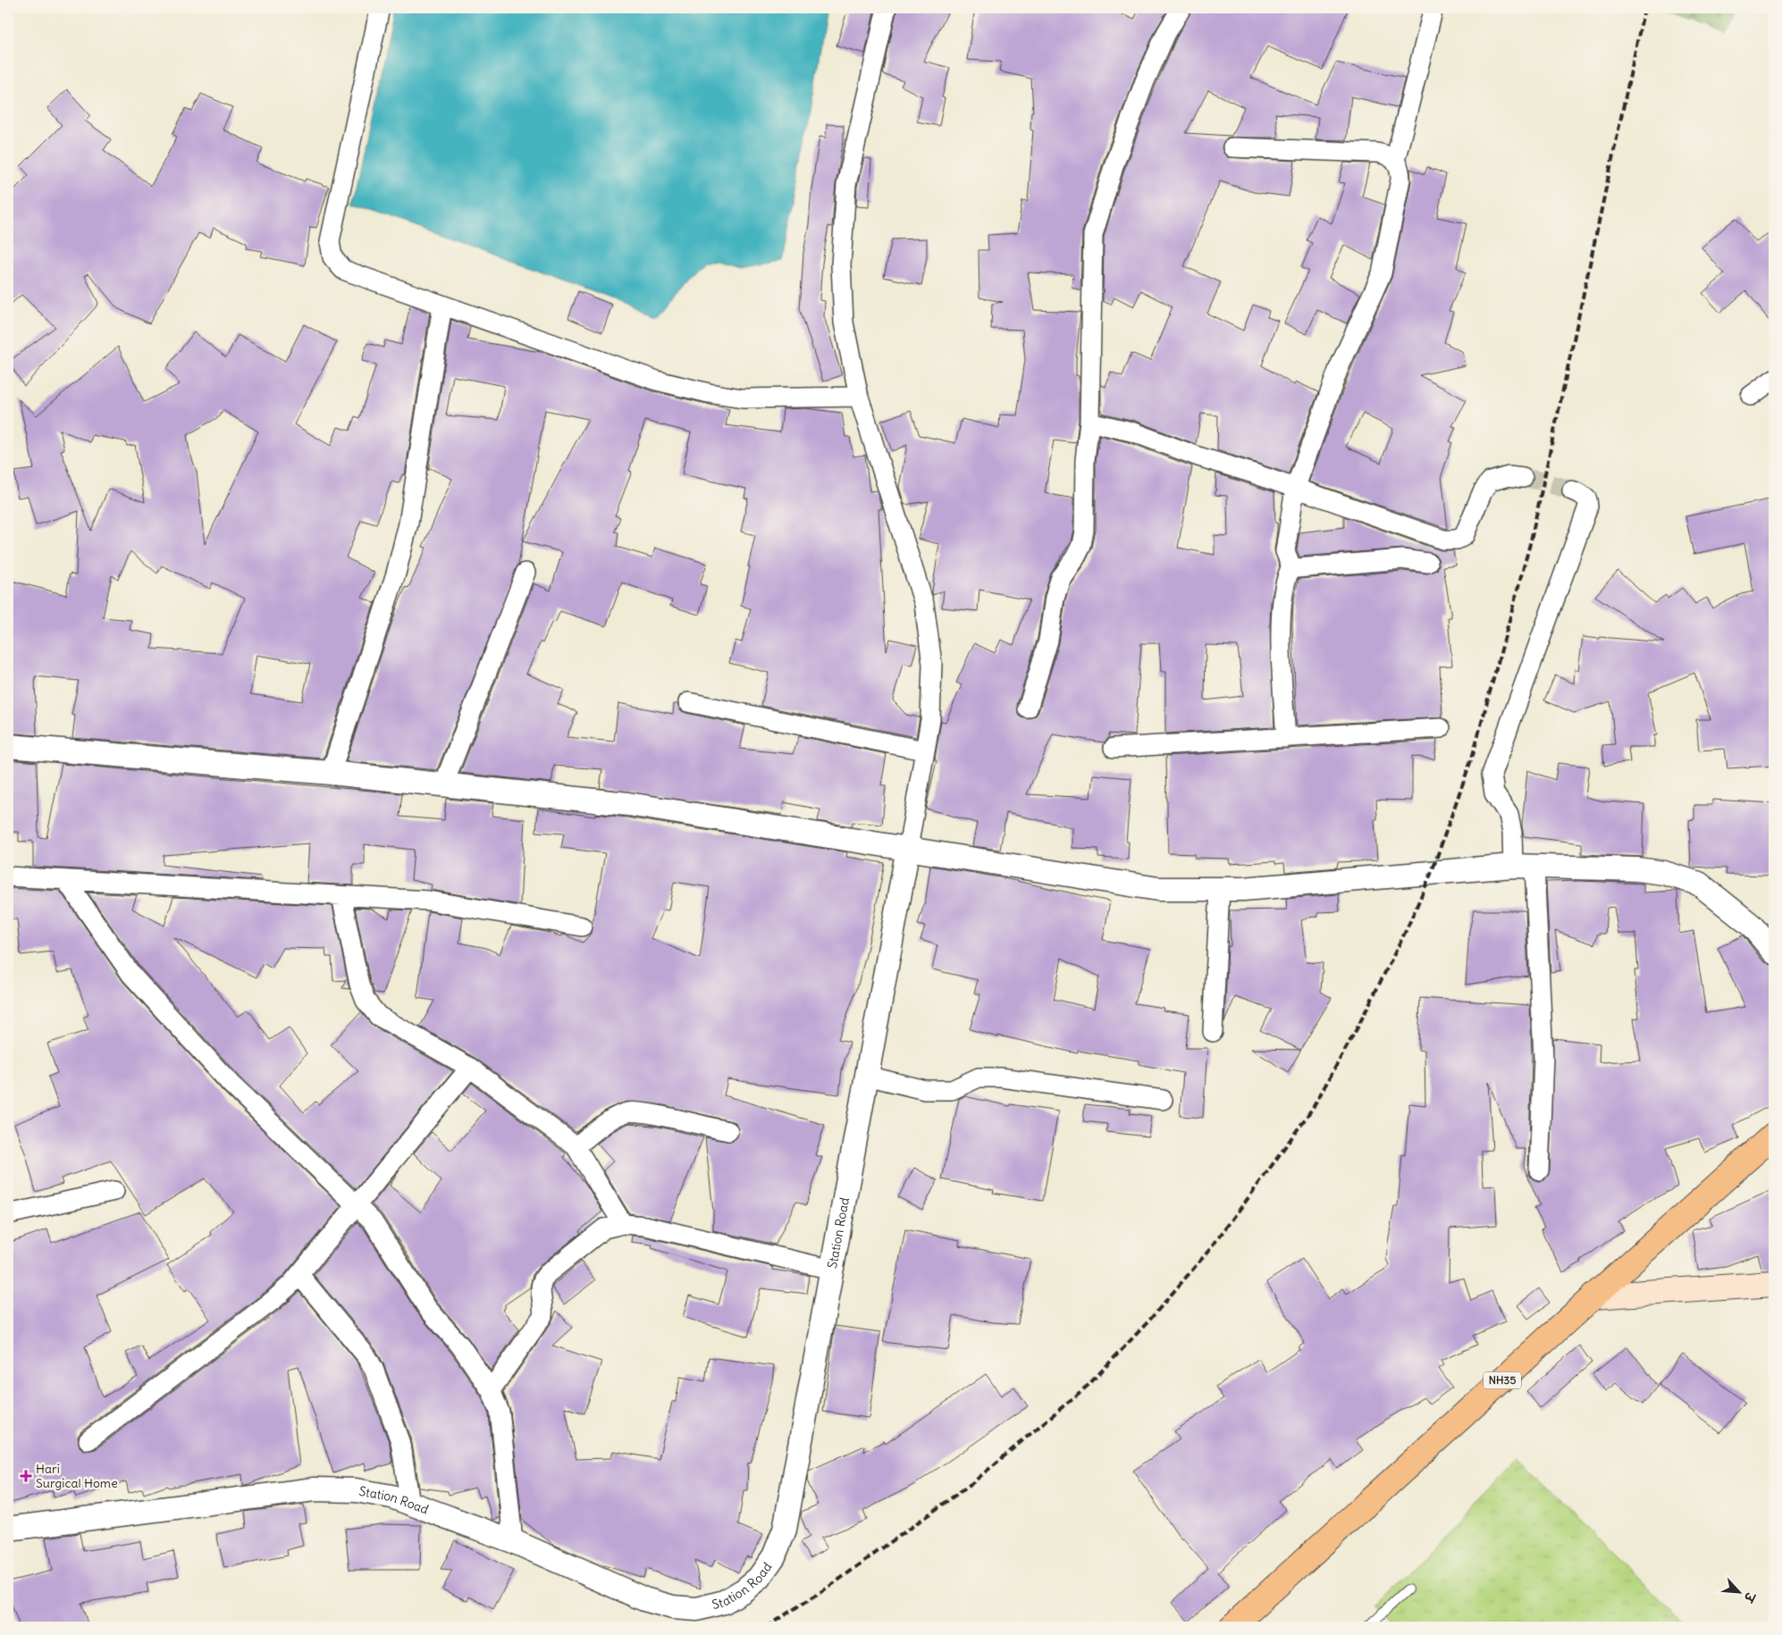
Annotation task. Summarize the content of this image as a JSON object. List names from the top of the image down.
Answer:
{
  "streets": {
    "highway": ["NH35"],
    "street": ["Station Road"]
  },
  "places": {
    "health": ["Hari Surgical Home"]
  },
  "north": "bottom right"
}
